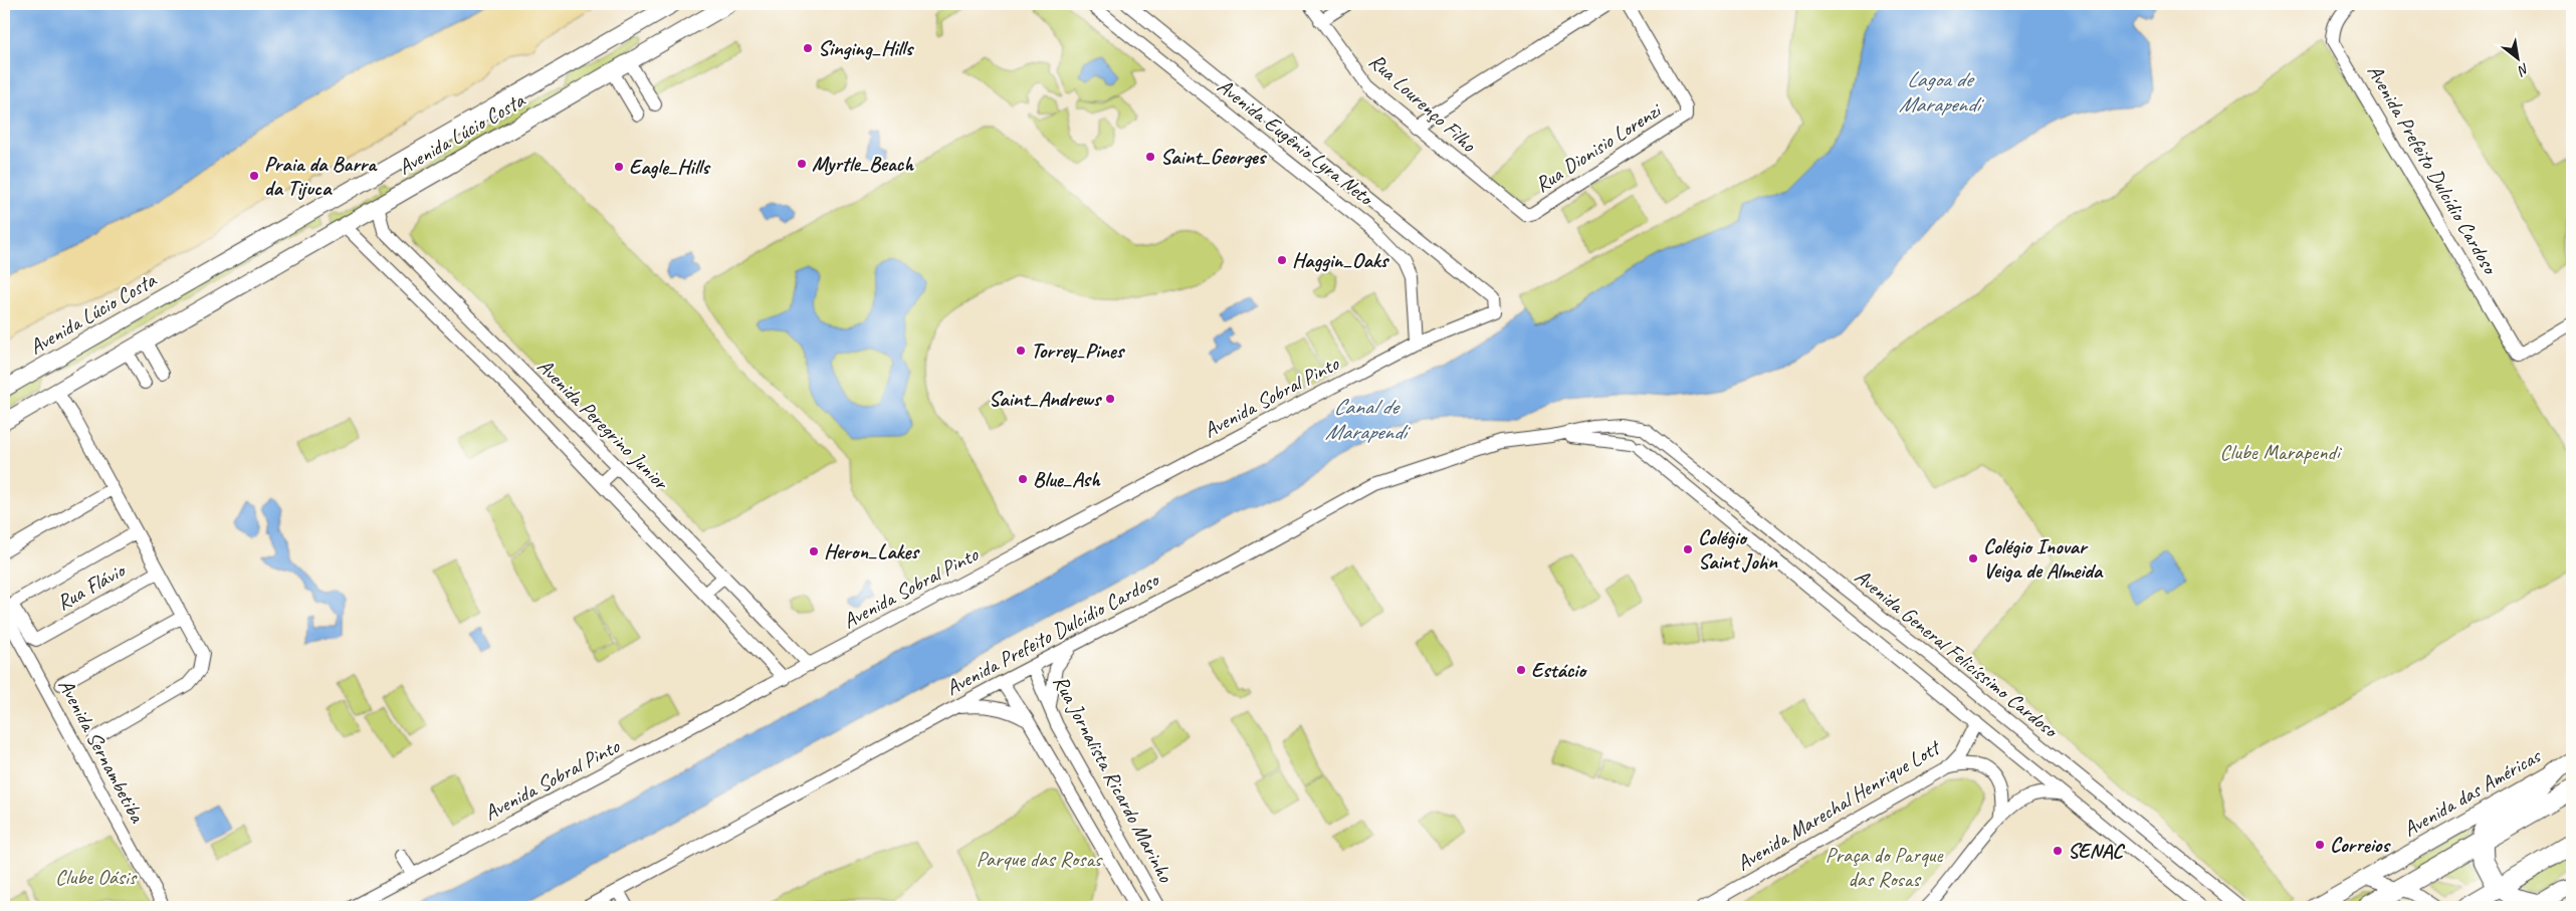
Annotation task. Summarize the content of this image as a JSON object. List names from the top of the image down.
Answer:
{
  "streets": {
    "main road": ["Avenida Lúcio Costa", "Avenida das Américas"],
    "street": [
      "Rua Lourenço Filho",
      "Avenida Eugênio Lyra Neto",
      "Rua Dionisio Lorenzi",
      "Avenida Prefeito Dulcídio Cardoso",
      "Avenida Sobral Pinto",
      "Avenida Peregrino Junior",
      "Rua Flávio",
      "Avenida General Felicíssimo Cardoso",
      "Avenida Sernambetiba",
      "Rua Jornalista Ricardo Marinho",
      "Avenida Marechal Henrique Lott"
    ]
  },
  "crossings": [
    ["Rua Lourenço Filho", "Rua Dionisio Lorenzi"],
    ["Avenida Lúcio Costa", "Avenida Peregrino Junior"],
    ["Avenida Eugênio Lyra Neto", "Avenida Sobral Pinto"],
    ["Avenida Prefeito Dulcídio Cardoso", "Avenida General Felicíssimo Cardoso"],
    ["Avenida Prefeito Dulcídio Cardoso", "Rua Jornalista Ricardo Marinho"],
    ["Avenida Sobral Pinto", "Avenida Peregrino Junior"],
    ["Avenida General Felicíssimo Cardoso", "Avenida Marechal Henrique Lott"]
  ],
  "water": ["Lagoa de Marapendi", "Canal de Marapendi"],
  "parks": [
    "Clube Marapendi",
    "Praça do Parque das Rosas",
    "Parque das Rosas",
    "Clube Oásis"
  ],
  "places": [
    "Singing_Hills",
    "Saint_Georges",
    "Myrtle_Beach",
    "Eagle_Hills",
    "Praia da Barra da Tijuca",
    "Haggin_Oaks",
    "Torrey_Pines",
    "Saint_Andrews",
    "Blue_Ash",
    "Colégio Saint John",
    "Heron_Lakes",
    "Colégio Inovar Veiga de Almeida",
    "Estácio",
    "Correios",
    "SENAC"
  ],
  "north": "bottom right"
}
